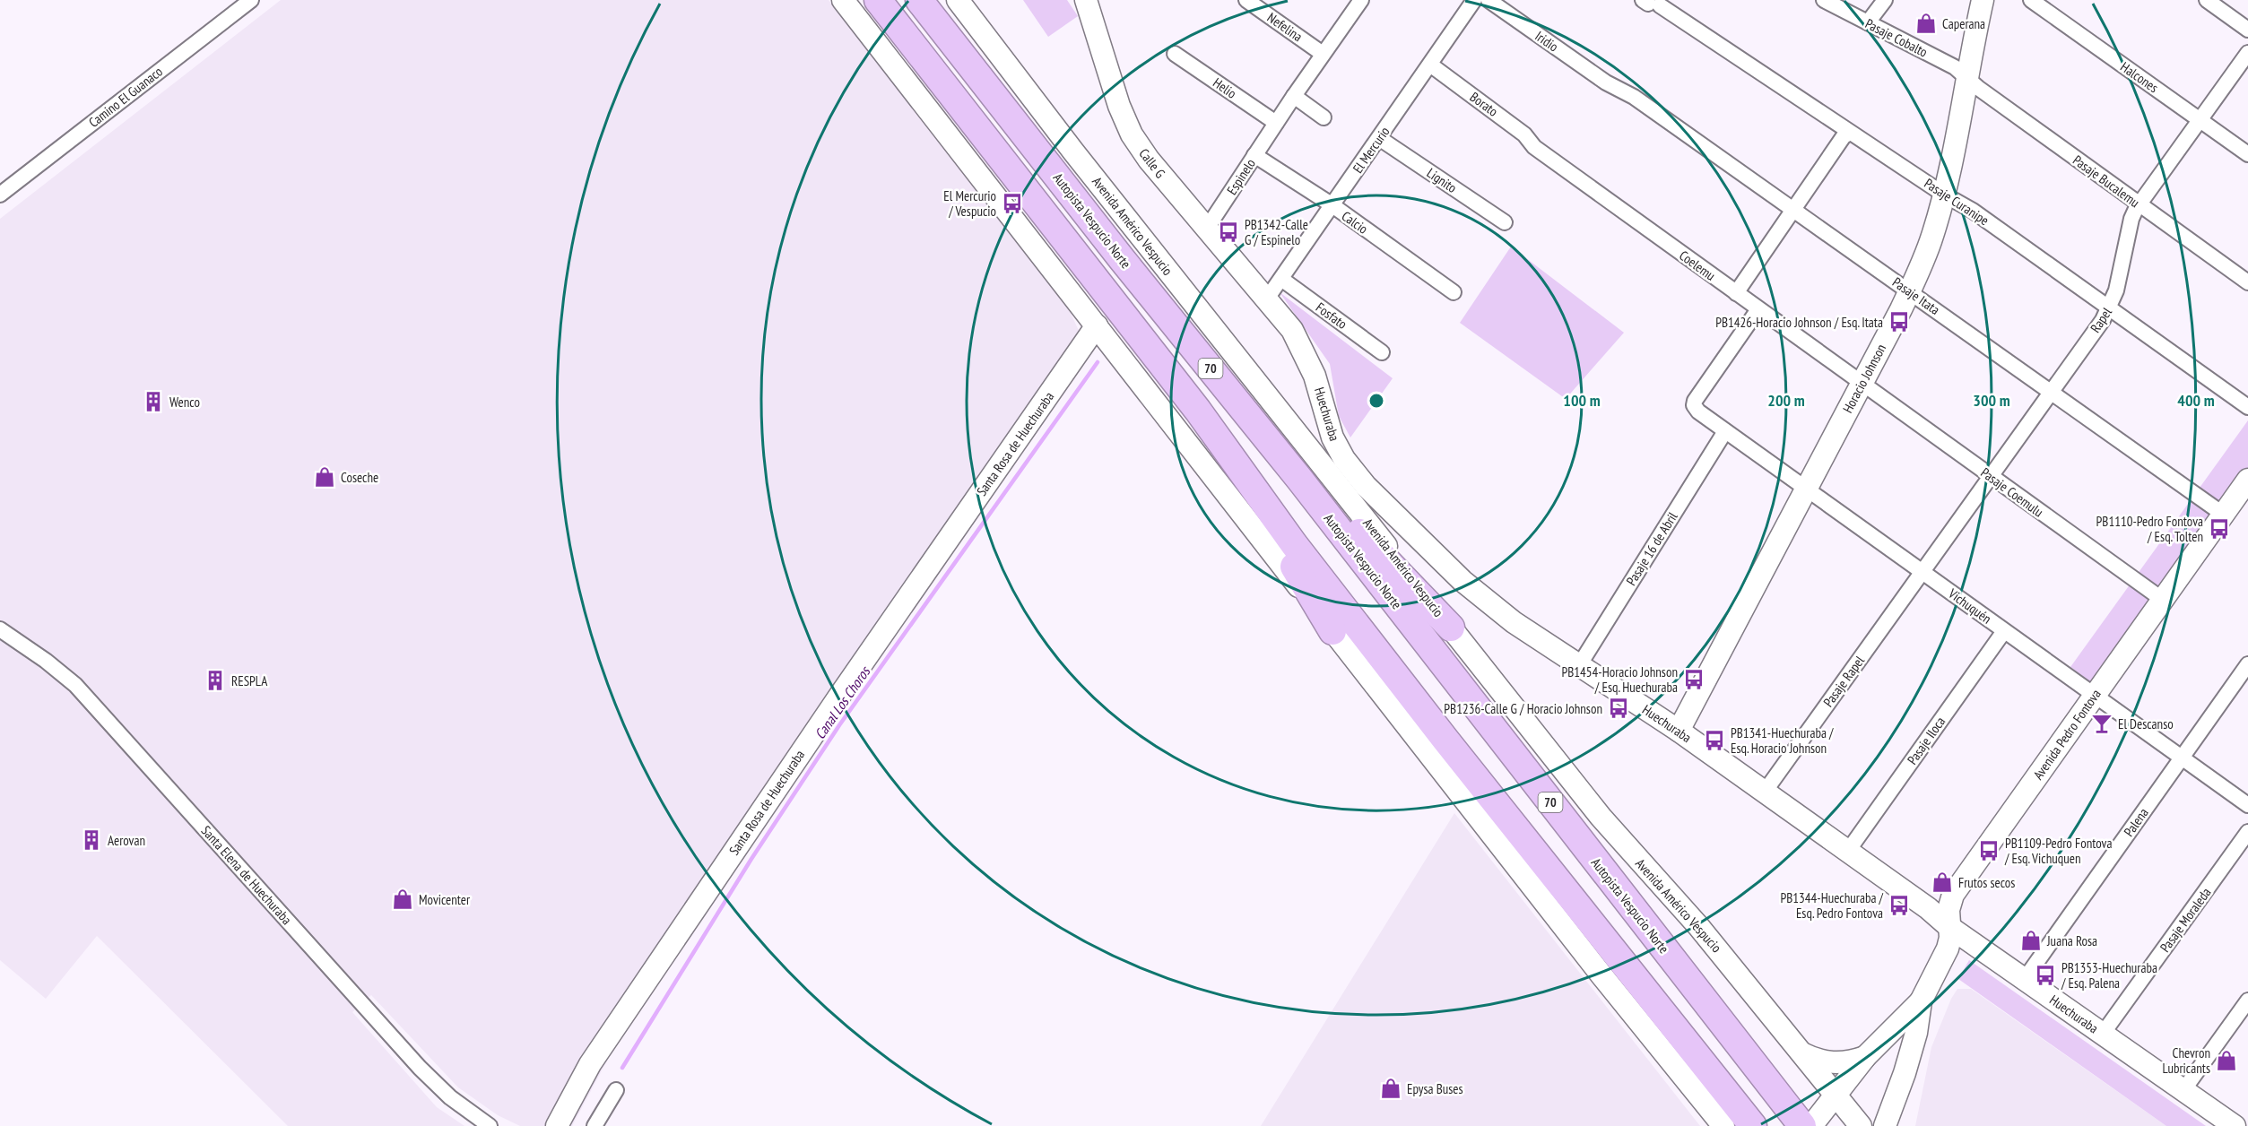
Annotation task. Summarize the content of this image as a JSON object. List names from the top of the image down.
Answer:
{
  "streets": {
    "highway": ["Autopista Vespucio Norte", "70"],
    "main road": [
      "Calle G",
      "Avenida Américo Vespucio",
      "Horacio Johnson",
      "Huechuraba",
      "Santa Rosa de Huechuraba",
      "Avenida Pedro Fontova"
    ],
    "street": [
      "Nefelina",
      "Pasaje Cobalto",
      "Iridio",
      "Halcones",
      "Helio",
      "Camino El Guanaco",
      "Borato",
      "El Mercurio",
      "Espinelo",
      "Lignito",
      "Pasaje Bucalemu",
      "Pasaje Curanipe",
      "Calcio",
      "Coelemu",
      "Pasaje Itata",
      "Fosfato",
      "Rapel",
      "Pasaje Coemulu",
      "Pasaje 16 de Abril",
      "Vichuquén",
      "Pasaje Rapel",
      "Pasaje Iloca",
      "Palena",
      "Santa Elena de Huechuraba",
      "Pasaje Moraleda"
    ]
  },
  "crossings": [
    ["Pasaje Cobalto", "Pasaje Bucalemu"],
    ["Pasaje Cobalto", "Horacio Johnson"],
    ["Iridio", "Pasaje Itata"],
    ["Halcones", "Rapel"],
    ["Helio", "Espinelo"],
    ["Borato", "El Mercurio"],
    ["Borato", "Coelemu"],
    ["El Mercurio", "Calle G"],
    ["El Mercurio", "Lignito"],
    ["El Mercurio", "Calcio"],
    ["El Mercurio", "Fosfato"],
    ["El Mercurio", "Huechuraba"],
    ["Calle G", "Espinelo"],
    ["Calle G", "Huechuraba"],
    ["Espinelo", "Calcio"],
    ["Pasaje Bucalemu", "Rapel"],
    ["Pasaje Bucalemu", "Horacio Johnson"],
    ["Pasaje Curanipe", "Rapel"],
    ["Pasaje Curanipe", "Horacio Johnson"],
    ["Avenida Américo Vespucio", "Avenida Pedro Fontova"],
    ["Coelemu", "Horacio Johnson"],
    ["Coelemu", "Pasaje Coemulu"],
    ["Coelemu", "Vichuquén"],
    ["Pasaje Itata", "Rapel"],
    ["Pasaje Itata", "Horacio Johnson"],
    ["Pasaje Itata", "Avenida Pedro Fontova"],
    ["Rapel", "Pasaje Coemulu"],
    ["Rapel", "Vichuquén"],
    ["Rapel", "Pasaje Rapel"],
    ["Horacio Johnson", "Huechuraba"],
    ["Horacio Johnson", "Pasaje Coemulu"],
    ["Horacio Johnson", "Vichuquén"],
    ["Huechuraba", "Pasaje 16 de Abril"],
    ["Huechuraba", "Pasaje Rapel"],
    ["Huechuraba", "Avenida Pedro Fontova"],
    ["Huechuraba", "Pasaje Iloca"],
    ["Huechuraba", "Palena"],
    ["Huechuraba", "Pasaje Moraleda"],
    ["Pasaje Coemulu", "Avenida Pedro Fontova"],
    ["Pasaje 16 de Abril", "Vichuquén"],
    ["Vichuquén", "Pasaje Rapel"],
    ["Vichuquén", "Avenida Pedro Fontova"],
    ["Vichuquén", "Pasaje Iloca"],
    ["Vichuquén", "Palena"]
  ],
  "water": ["Canal Los Choros"],
  "places": {
    "shop": [
      "Caperana",
      "Coseche",
      "Frutos secos",
      "Movicenter",
      "Juana Rosa",
      "Chevron Lubricants",
      "Epysa Buses"
    ],
    "bus stop": [
      "El Mercurio / Vespucio",
      "PB1342-Calle G / Espinelo",
      "PB1426-Horacio Johnson / Esq. Itata",
      "PB1110-Pedro Fontova / Esq. Tolten",
      "PB1454-Horacio Johnson / Esq. Huechuraba",
      "PB1236-Calle G / Horacio Johnson",
      "PB1341-Huechuraba / Esq. Horacio Johnson",
      "PB1109-Pedro Fontova / Esq. Vichuquen",
      "PB1344-Huechuraba / Esq. Pedro Fontova",
      "PB1353-Huechuraba / Esq. Palena"
    ],
    "building": ["Wenco", "RESPLA", "Aerovan"],
    "bar": ["El Descanso"]
  },
  "rings": [
    "100 m",
    "200 m",
    "300 m",
    "400 m"
  ]
}
